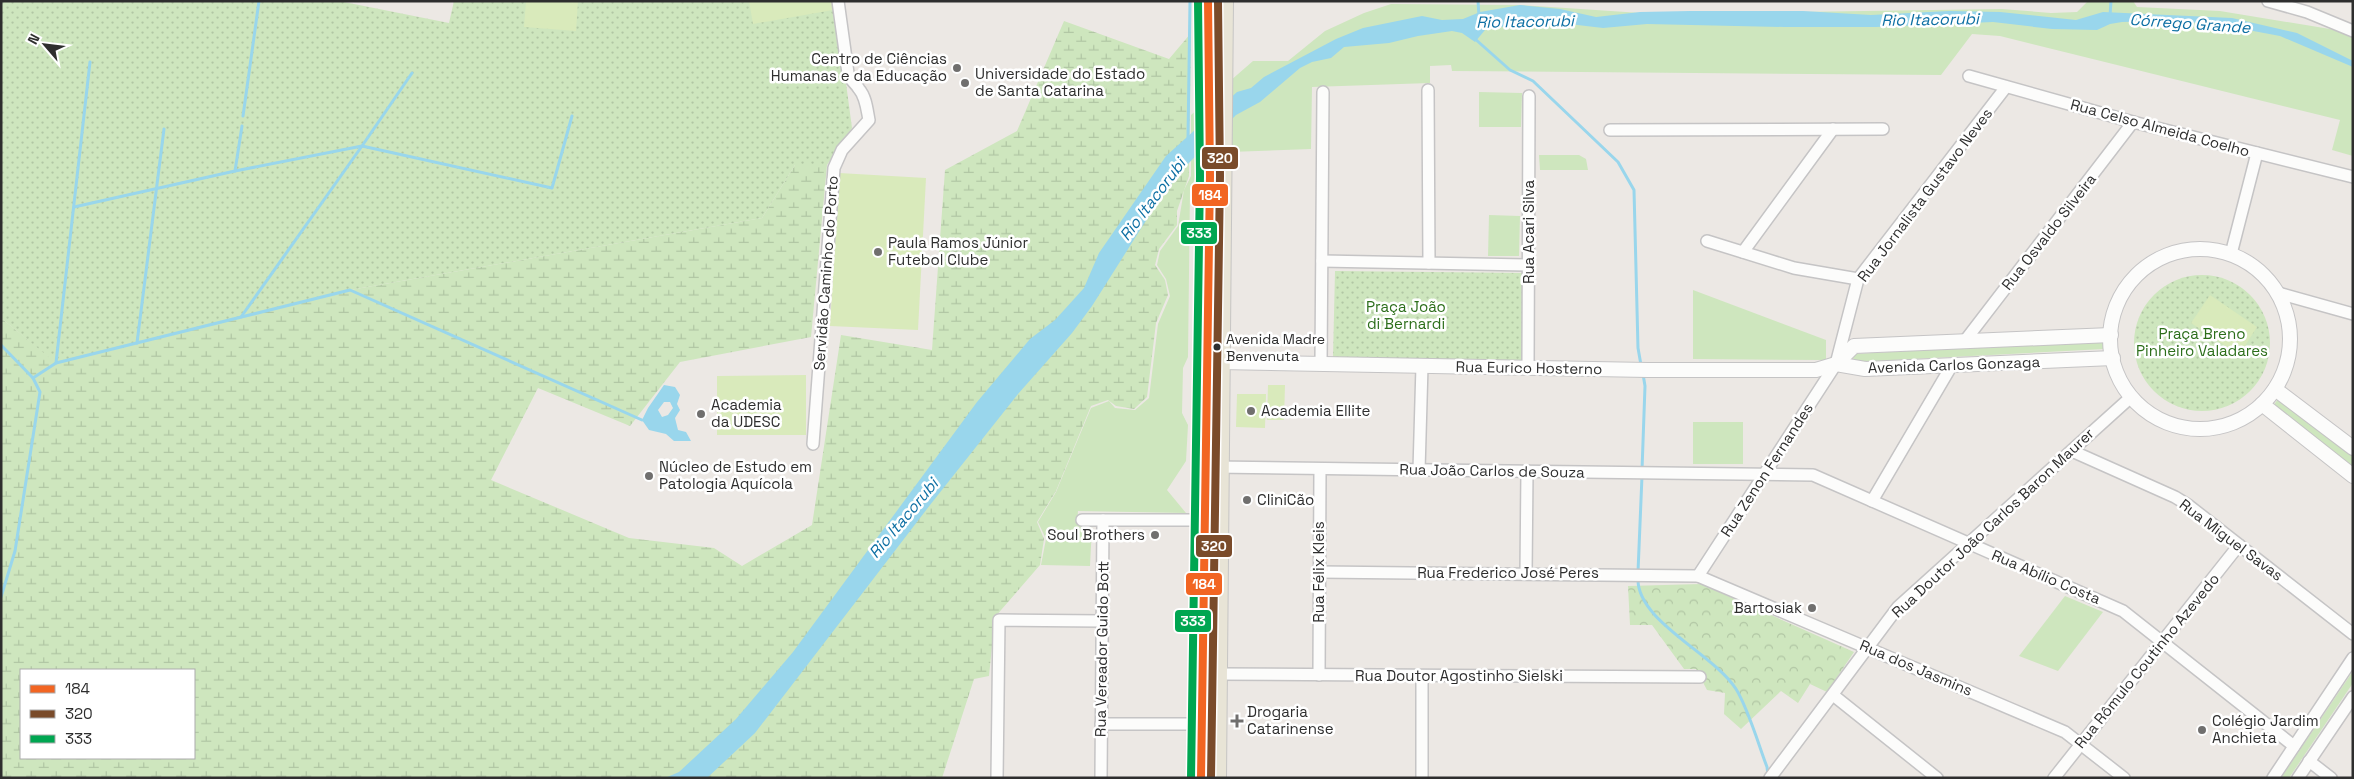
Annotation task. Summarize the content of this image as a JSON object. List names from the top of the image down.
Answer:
{
  "streets": {
    "street": [
      "Rua Celso Almeida Coelho",
      "Rua Jornalista Gustavo Neves",
      "Rua Acari Silva",
      "Rua Osvaldo Silveira",
      "Servidão Caminho do Porto",
      "Avenida Carlos Gonzaga",
      "Rua Eurico Hosterno",
      "Rua Zenon Fernandes",
      "Rua João Carlos de Souza",
      "Rua Doutor João Carlos Baron Maurer",
      "Rua Miguel Savas",
      "Rua Félix Kleis",
      "Rua Frederico José Peres",
      "Rua Abílio Costa",
      "Rua Vereador Guido Bott",
      "Rua Rômulo Coutinho Azevedo",
      "Rua dos Jasmins",
      "Rua Doutor Agostinho Sielski"
    ]
  },
  "crossings": [
    ["Rua Celso Almeida Coelho", "Rua Jornalista Gustavo Neves"],
    ["Rua Celso Almeida Coelho", "Rua Osvaldo Silveira"],
    ["Rua Jornalista Gustavo Neves", "Avenida Carlos Gonzaga"],
    ["Rua Jornalista Gustavo Neves", "Rua Eurico Hosterno"],
    ["Rua Jornalista Gustavo Neves", "Rua Zenon Fernandes"],
    ["Rua Acari Silva", "Rua Eurico Hosterno"],
    ["Rua Osvaldo Silveira", "Avenida Carlos Gonzaga"],
    ["Avenida Carlos Gonzaga", "Rua Eurico Hosterno"],
    ["Avenida Carlos Gonzaga", "Rua Zenon Fernandes"],
    ["Rua Eurico Hosterno", "Rua Zenon Fernandes"],
    ["Rua Zenon Fernandes", "Rua João Carlos de Souza"],
    ["Rua Zenon Fernandes", "Rua Frederico José Peres"],
    ["Rua Zenon Fernandes", "Rua Abílio Costa"],
    ["Rua Zenon Fernandes", "Rua dos Jasmins"],
    ["Rua João Carlos de Souza", "Rua Félix Kleis"],
    ["Rua João Carlos de Souza", "Rua Abílio Costa"],
    ["Rua Doutor João Carlos Baron Maurer", "Rua Miguel Savas"],
    ["Rua Doutor João Carlos Baron Maurer", "Rua Abílio Costa"],
    ["Rua Doutor João Carlos Baron Maurer", "Rua dos Jasmins"],
    ["Rua Miguel Savas", "Rua Rômulo Coutinho Azevedo"],
    ["Rua Félix Kleis", "Rua Frederico José Peres"],
    ["Rua Félix Kleis", "Rua Doutor Agostinho Sielski"],
    ["Rua Frederico José Peres", "Rua dos Jasmins"],
    ["Rua Abílio Costa", "Rua Rômulo Coutinho Azevedo"],
    ["Rua Rômulo Coutinho Azevedo", "Rua dos Jasmins"]
  ],
  "water": ["Rio Itacorubi", "Córrego Grande"],
  "parks": ["Praça João di Bernardi", "Praça Breno Pinheiro Valadares"],
  "places": {
    "other": [
      "Centro de Ciências Humanas e da Educação",
      "Universidade do Estado de Santa Catarina",
      "Paula Ramos Júnior Futebol Clube",
      "Avenida Madre Benvenuta",
      "Academia Ellite",
      "Academia da UDESC",
      "Núcleo de Estudo em Patologia Aquícola",
      "CliniCão",
      "Soul Brothers",
      "Bartosiak",
      "Colégio Jardim Anchieta"
    ],
    "health": ["Drogaria Catarinense"]
  },
  "lines": ["transit line 184", "transit line 320", "transit line 333"],
  "legend": ["184", "320", "333"],
  "north": "top left"
}
